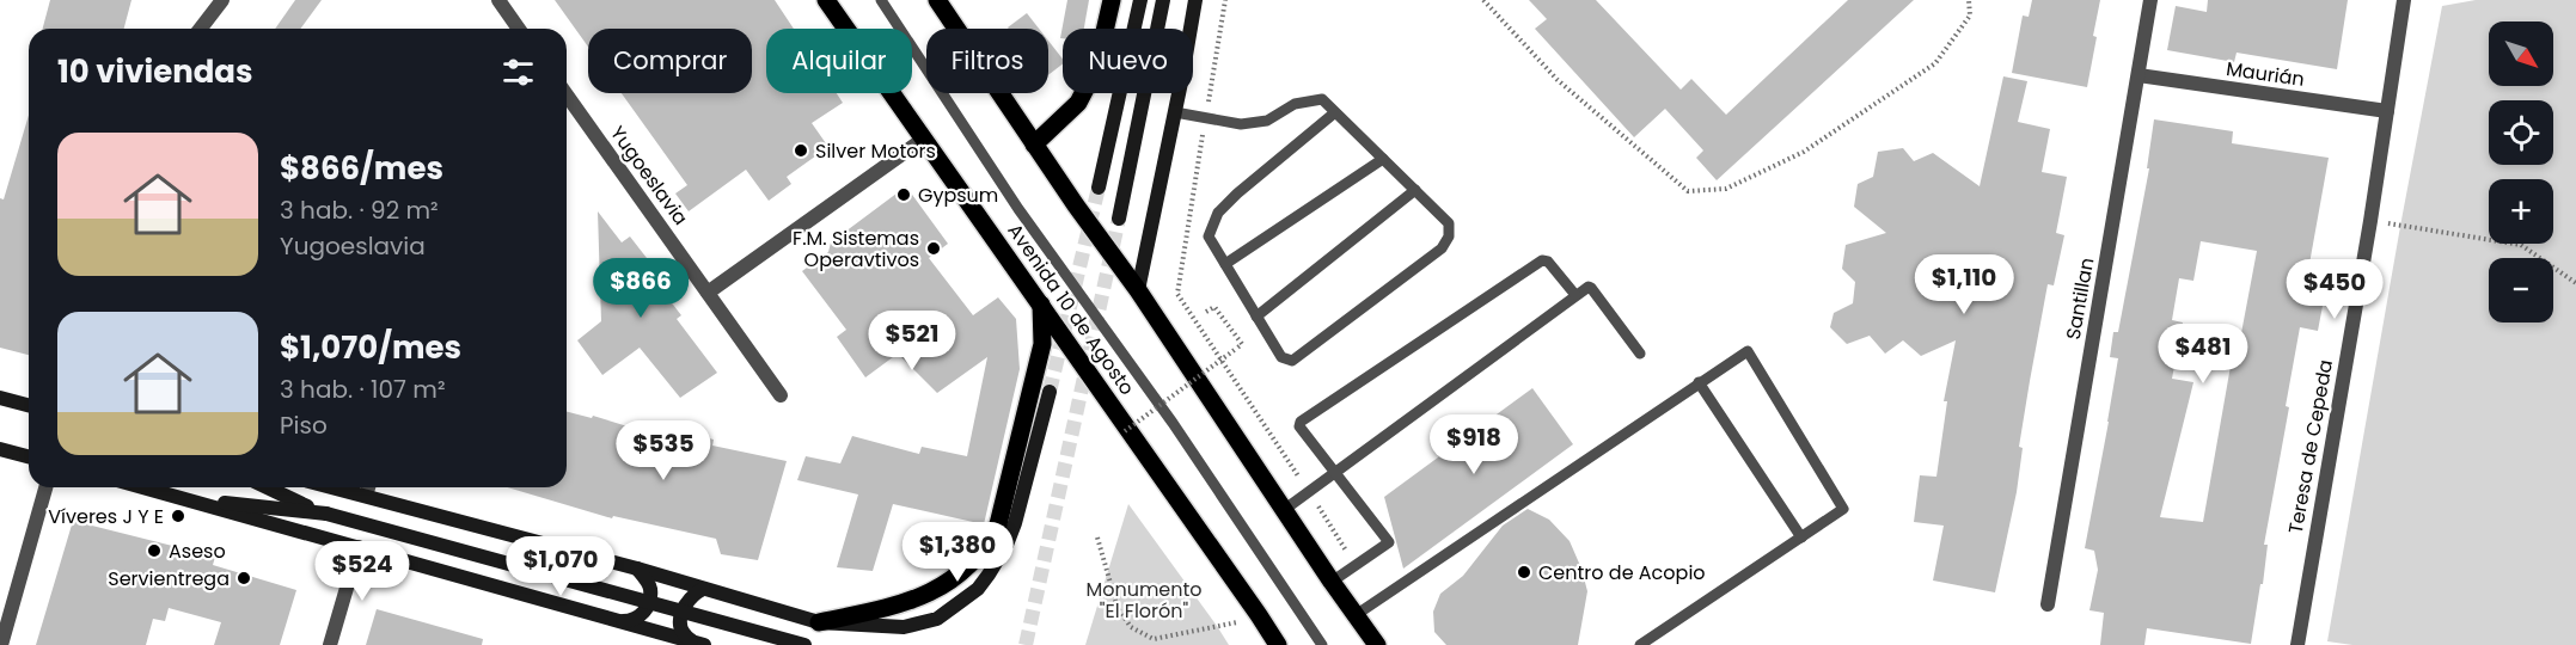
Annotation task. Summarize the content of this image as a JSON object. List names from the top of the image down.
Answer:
{
  "streets": {
    "main road": ["Avenida 10 de Agosto"],
    "street": [
      "Maurián",
      "Yugoeslavia",
      "Santillan",
      "Teresa de Cepeda"
    ]
  },
  "crossings": [
    ["Maurián", "Santillan"],
    ["Maurián", "Teresa de Cepeda"]
  ],
  "parks": ["Monumento \"El Florón\""],
  "places": [
    "Silver Motors",
    "Gypsum",
    "F.M. Sistemas Operavtivos",
    "Víveres J Y E",
    "Aseso",
    "Centro de Acopio",
    "Servientrega"
  ],
  "north": "bottom right",
  "page": {
    "map_buttons": ["+", "−"],
    "chip": [
      "Comprar",
      "Alquilar",
      "Filtros",
      "Nuevo"
    ],
    "heading": "10 viviendas",
    "list": [
      {
        "name": "$866/mes",
        "note": "3 hab. · 92 m² · Yugoeslavia"
      },
      {
        "name": "$1,070/mes",
        "note": "3 hab. · 107 m² · Piso"
      }
    ],
    "price": [
      "$1,110",
      "$866",
      "$450",
      "$521",
      "$481",
      "$918",
      "$535",
      "$1,380",
      "$1,070",
      "$524"
    ]
  }
}
